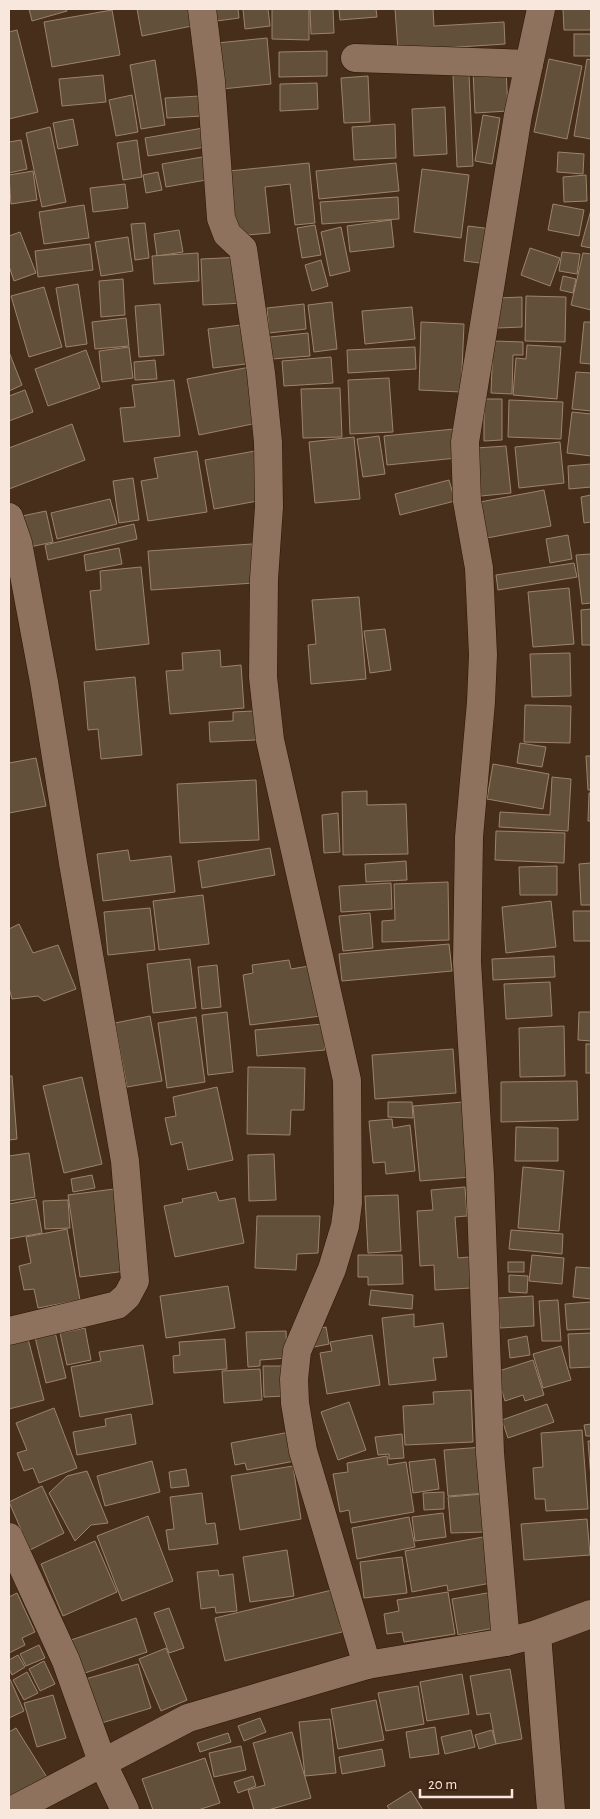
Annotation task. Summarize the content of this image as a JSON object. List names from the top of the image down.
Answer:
{
  "scale_bar": "20 m"
}
